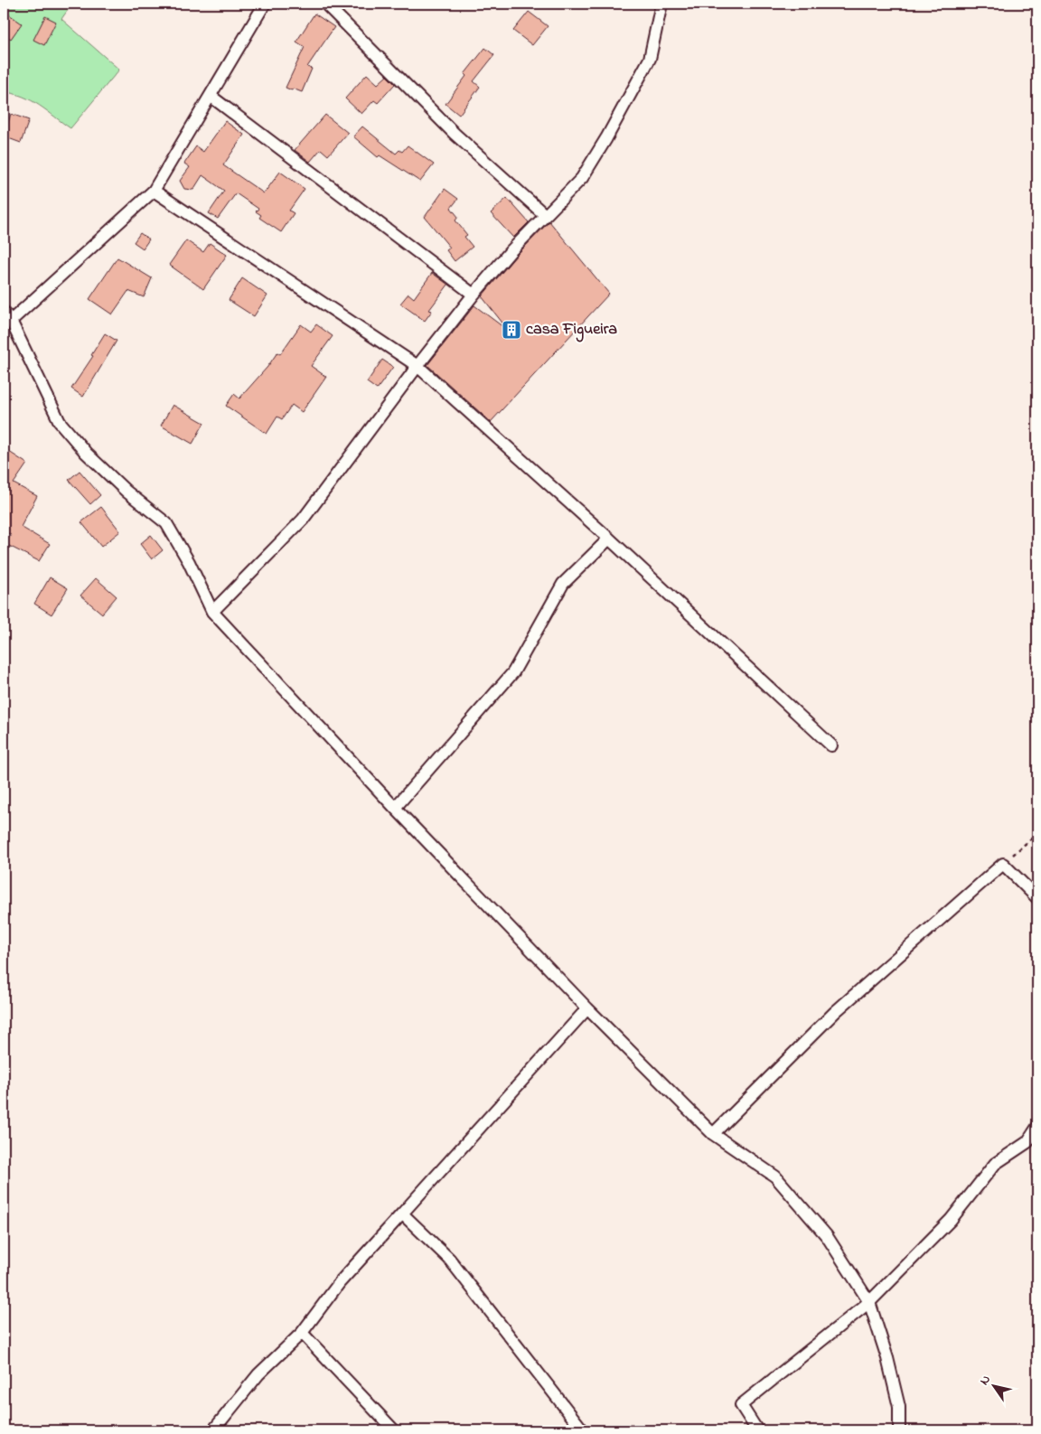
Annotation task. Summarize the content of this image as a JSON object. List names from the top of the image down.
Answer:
{
  "places": {
    "building": ["casa Figueira"]
  },
  "north": "top left"
}
